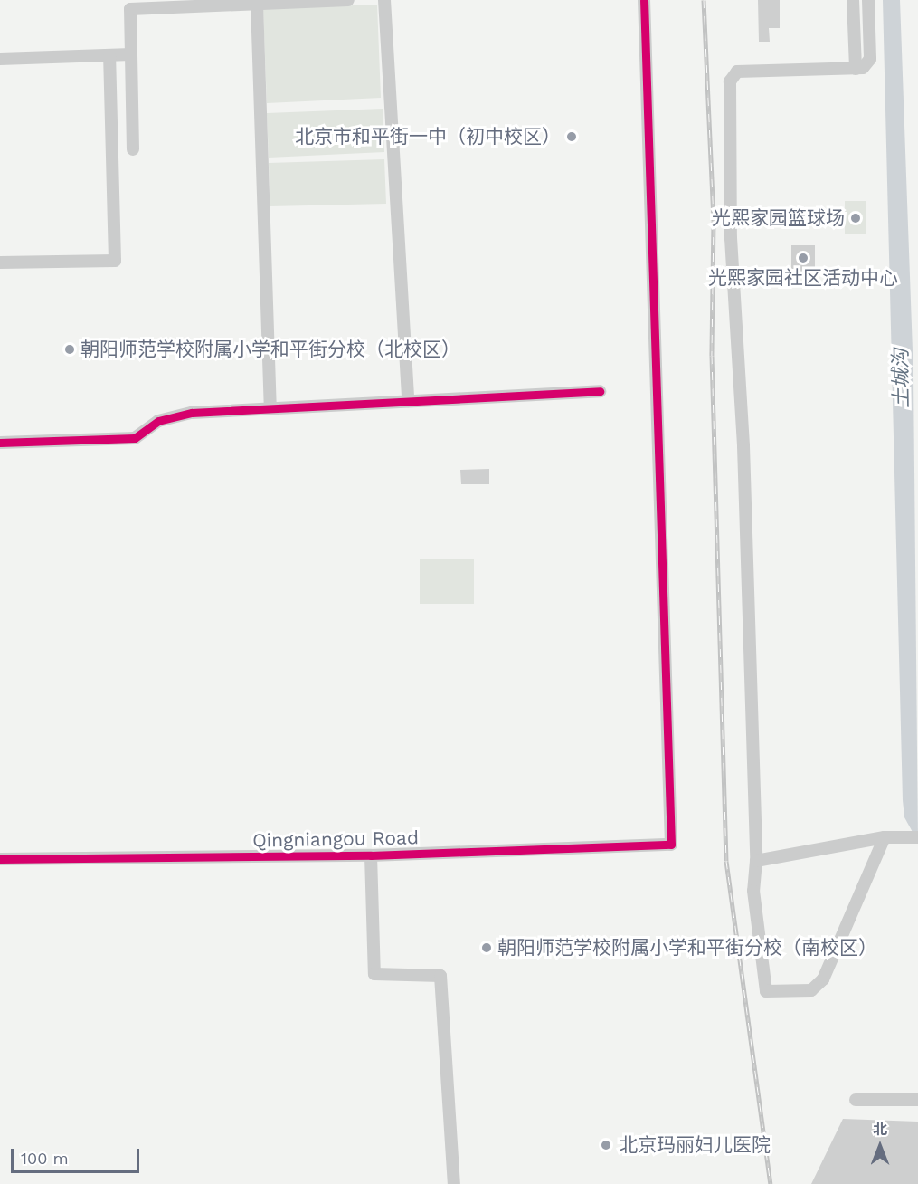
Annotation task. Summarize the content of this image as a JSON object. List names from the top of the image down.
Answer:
{
  "streets": {
    "street": ["Qingniangou Road"]
  },
  "water": ["土城沟"],
  "places": [
    "北京市和平街一中（初中校区）",
    "光熙家园篮球场",
    "光熙家园社区活动中心",
    "朝阳师范学校附属小学和平街分校（北校区）",
    "朝阳师范学校附属小学和平街分校（南校区）",
    "北京玛丽妇儿医院"
  ],
  "scale_bar": "100 m",
  "north": "top"
}
